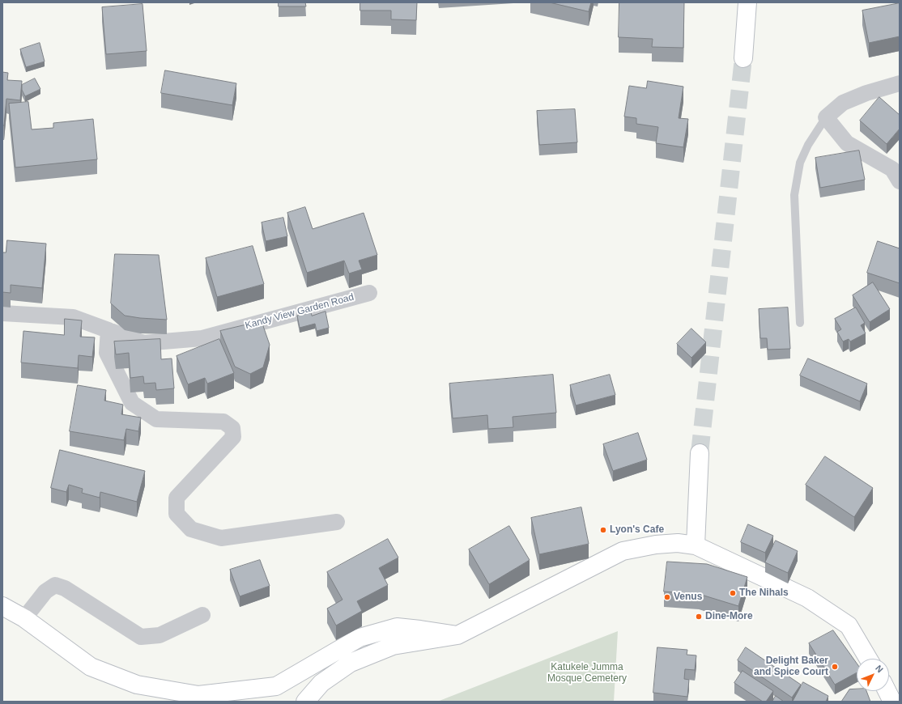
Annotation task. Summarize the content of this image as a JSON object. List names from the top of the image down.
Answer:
{
  "streets": {
    "street": ["Kandy View Garden Road"]
  },
  "parks": ["Katukele Jumma Mosque Cemetery"],
  "places": [
    "Lyon's Cafe",
    "The Nihals",
    "Venus",
    "Dine-More",
    "Delight Baker and Spice Court"
  ],
  "north": "top right"
}
